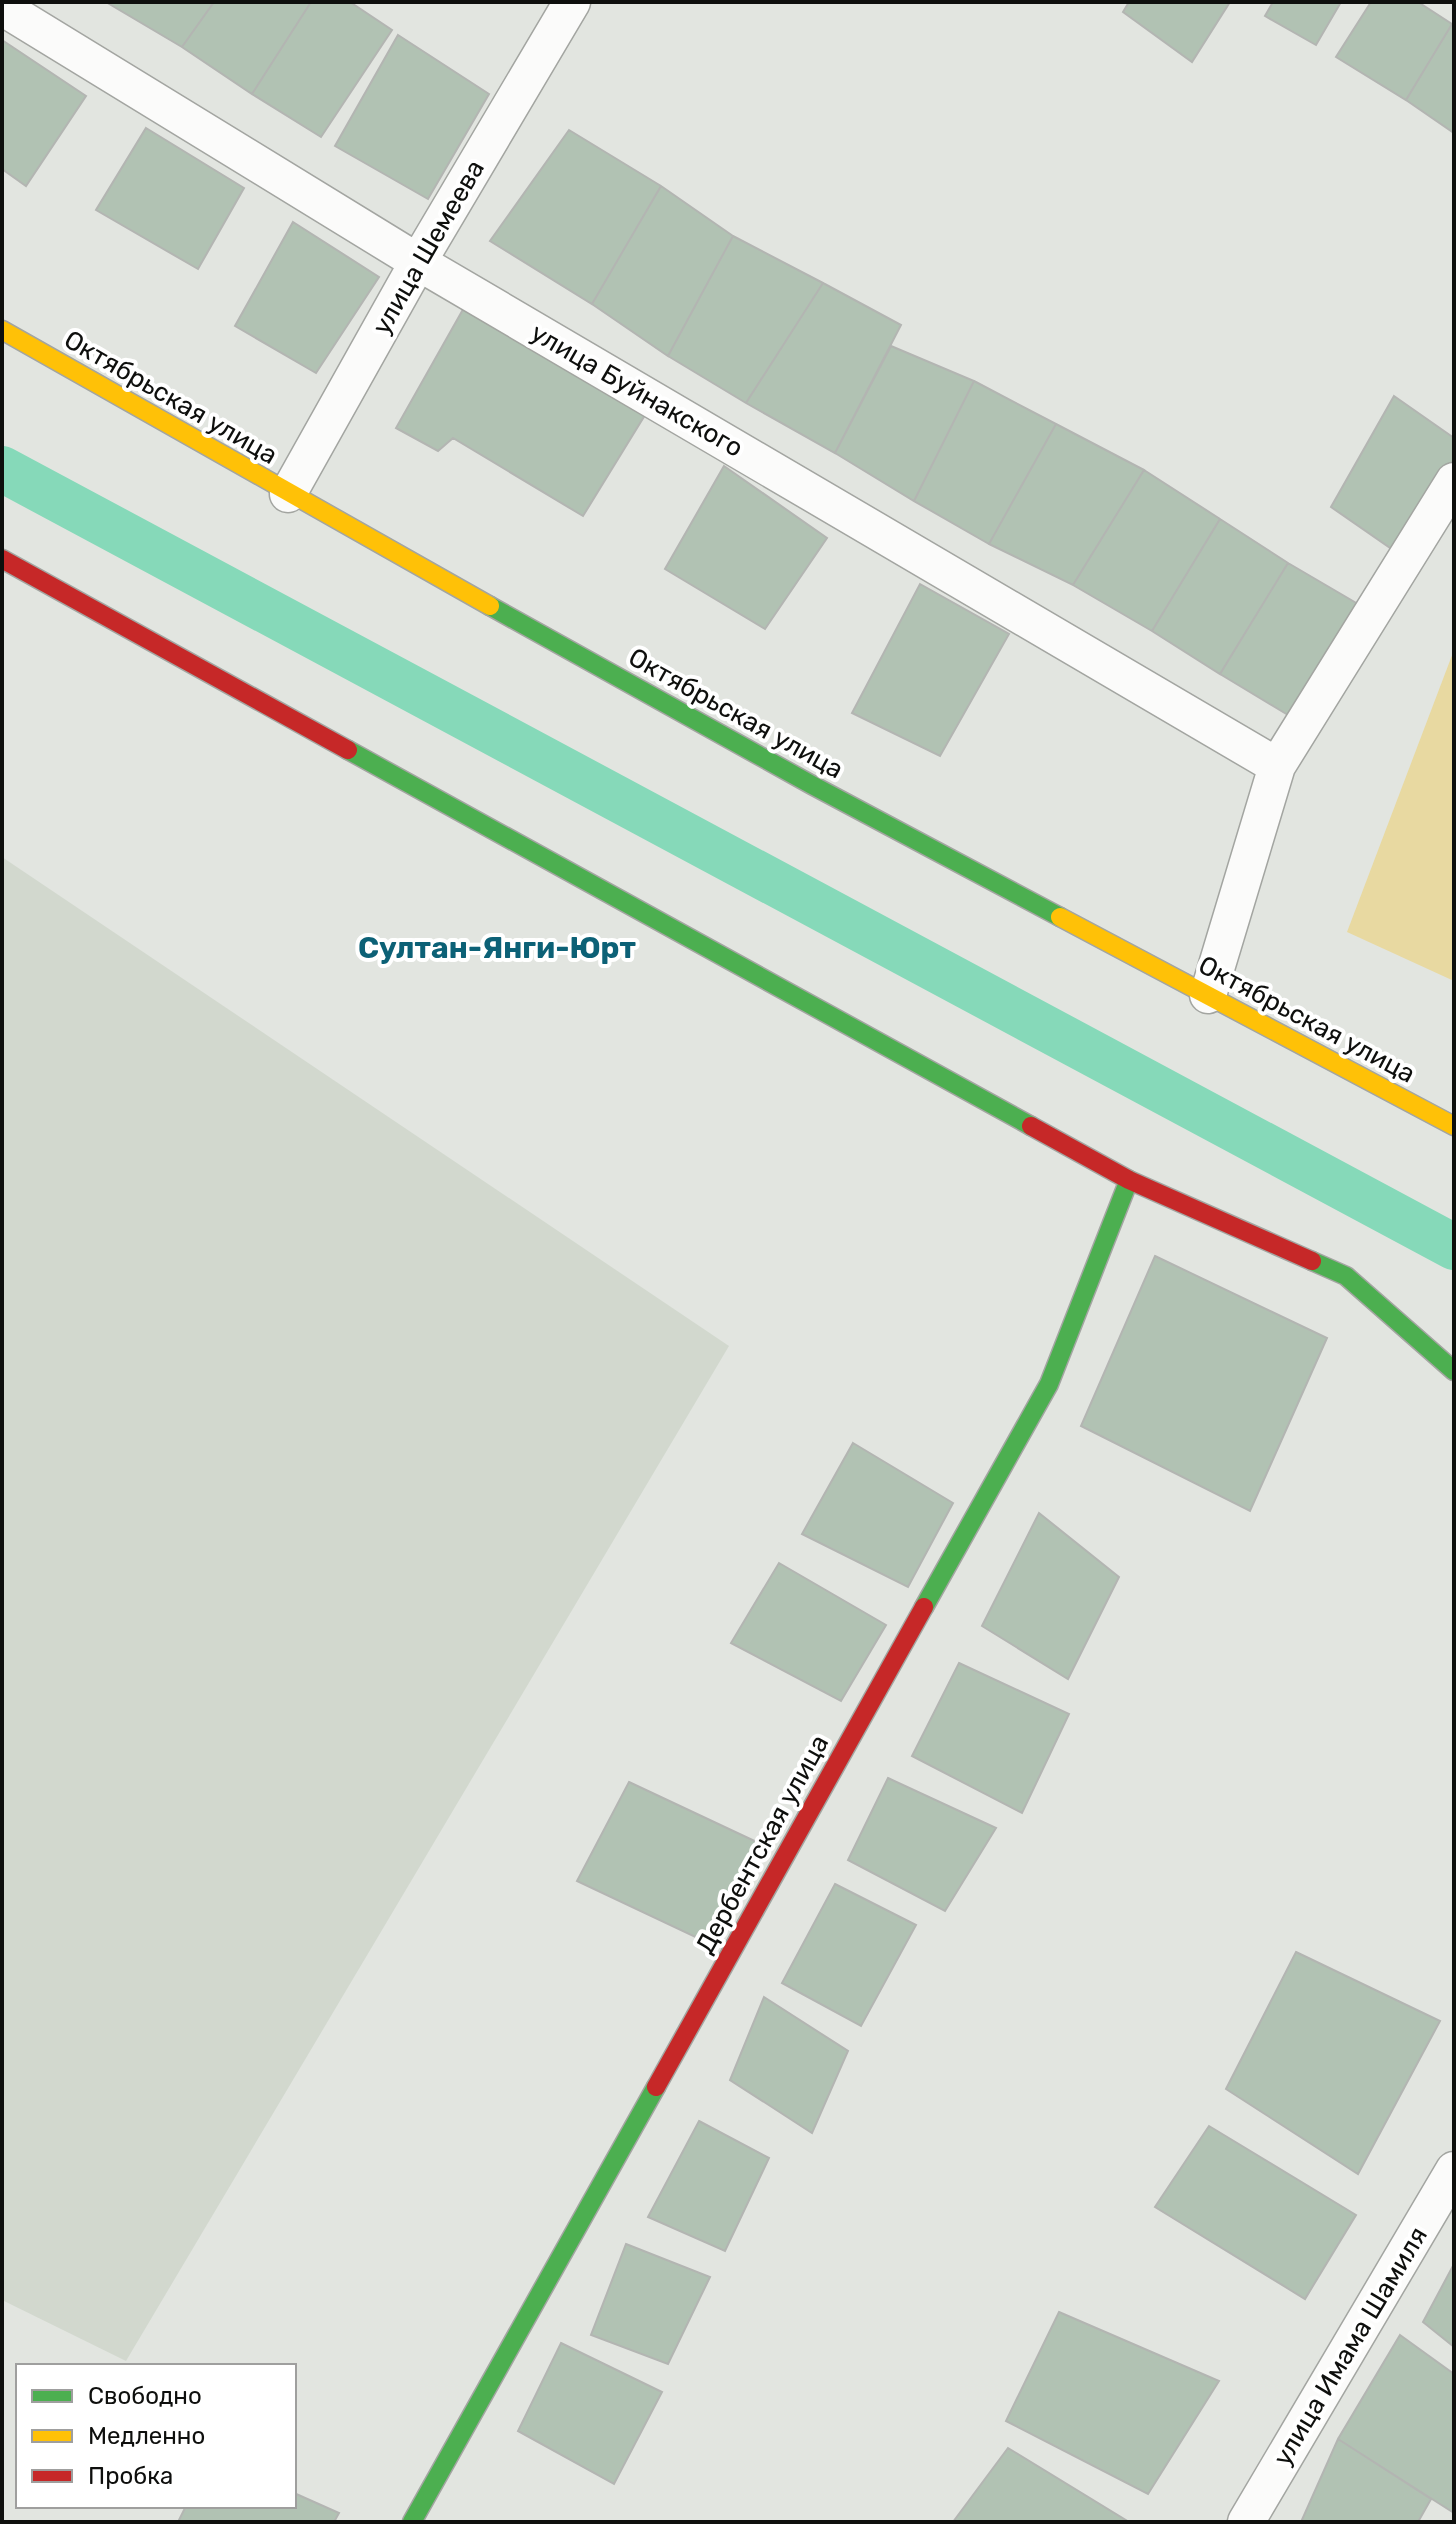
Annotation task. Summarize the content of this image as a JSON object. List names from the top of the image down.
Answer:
{
  "streets": {
    "street": [
      "улица Шемеева",
      "улица Буйнакского",
      "Октябрьская улица",
      "Дербентская улица",
      "улица Имама Шамиля"
    ]
  },
  "crossings": [
    ["улица Шемеева", "улица Буйнакского"],
    ["улица Шемеева", "Октябрьская улица"]
  ],
  "districts": ["Султан-Янги-Юрт"],
  "legend": ["Свободно", "Медленно", "Пробка"]
}
